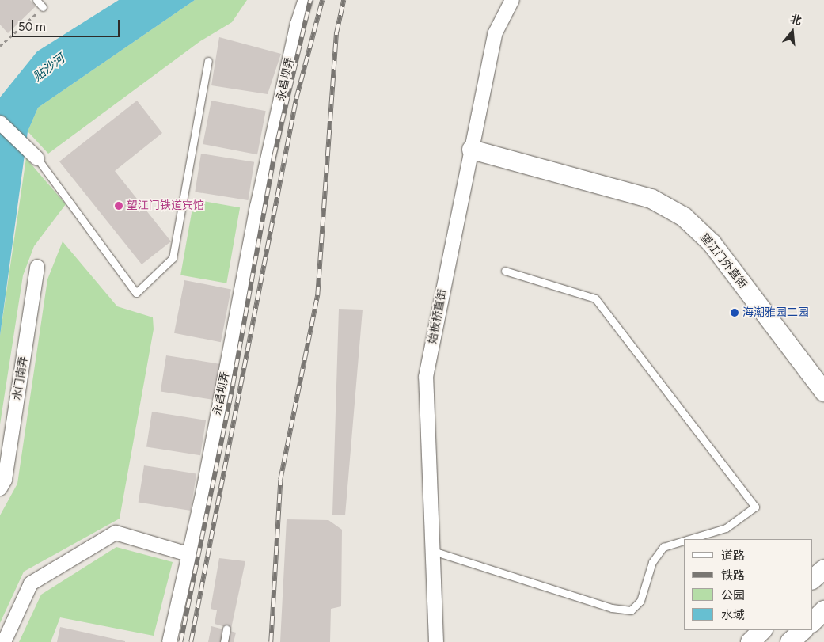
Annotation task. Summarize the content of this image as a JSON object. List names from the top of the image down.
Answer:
{
  "streets": {
    "street": [
      "永昌坝弄",
      "望江门外直街",
      "始板桥直街",
      "水门南弄"
    ]
  },
  "crossings": [
    ["望江门外直街", "始板桥直街"]
  ],
  "water": ["贴沙河"],
  "places": ["望江门铁道宾馆", "海潮雅园二园"],
  "legend": [
    "道路",
    "铁路",
    "公园",
    "水域"
  ],
  "scale_bar": "50 m",
  "north": "top"
}
